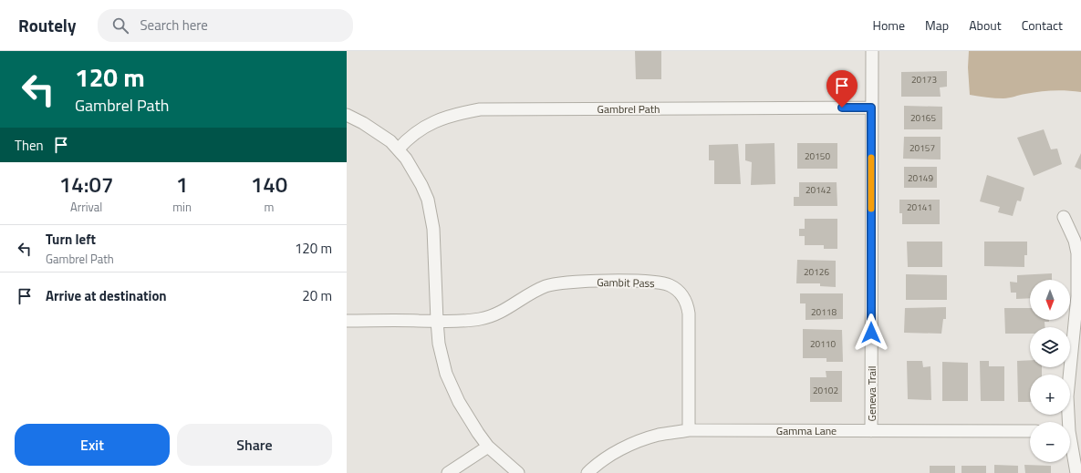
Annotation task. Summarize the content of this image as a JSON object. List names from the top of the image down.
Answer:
{
  "streets": {
    "street": [
      "Gambrel Path",
      "Gambit Pass",
      "Geneva Trail",
      "Gamma Lane"
    ]
  },
  "crossings": [
    ["Gambrel Path", "Geneva Trail"],
    ["Gambit Pass", "Gamma Lane"],
    ["Geneva Trail", "Gamma Lane"]
  ],
  "house_numbers": [
    "20173",
    "20165",
    "20157",
    "20150",
    "20149",
    "20142",
    "20141",
    "20126",
    "20118",
    "20110",
    "20102"
  ],
  "north": "bottom",
  "page": {
    "header": "Routely",
    "search": "Search here",
    "nav": [
      "Home",
      "Map",
      "About",
      "Contact"
    ],
    "turn": ["120 m", "Gambrel Path"],
    "then": "Then",
    "eta": [
      "14:07",
      "Arrival",
      "1",
      "min",
      "140",
      "m"
    ],
    "list": [
      {
        "name": "Turn left",
        "note": "Gambrel Path",
        "value": "120 m"
      },
      {
        "name": "Arrive at destination",
        "value": "20 m"
      }
    ],
    "map_buttons": ["+", "−"],
    "buttons": ["Exit", "Share"]
  }
}
